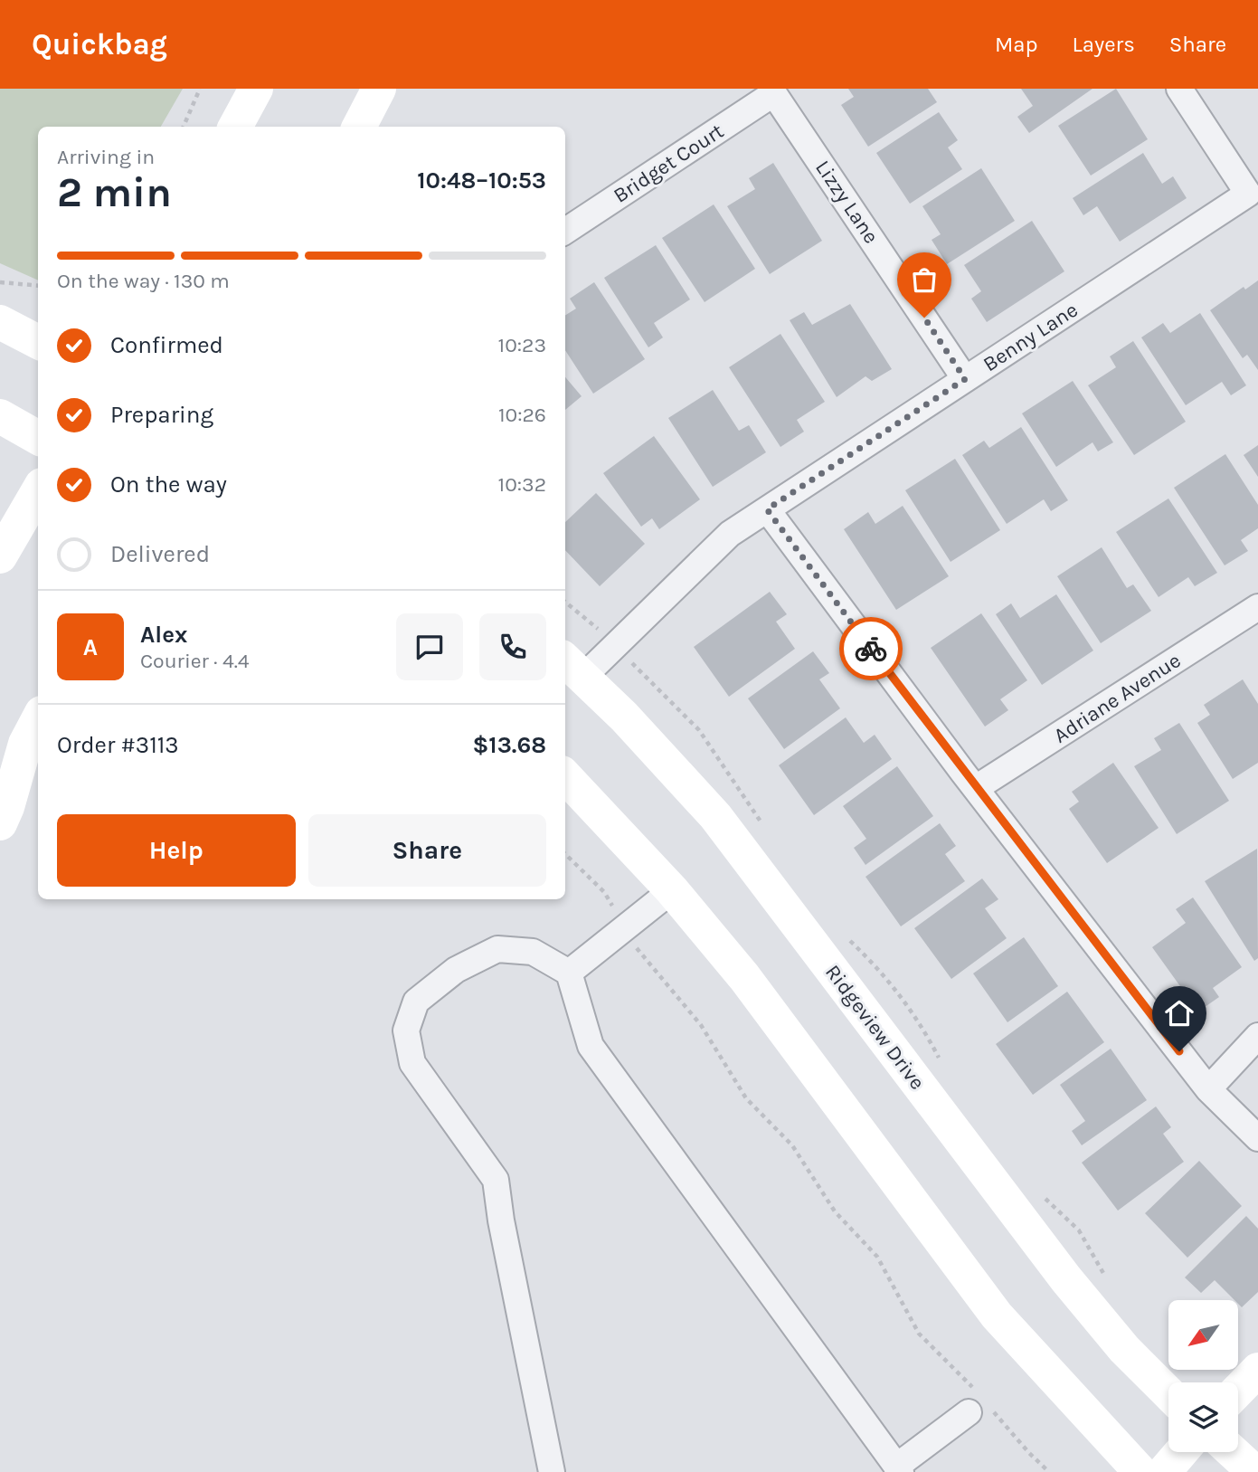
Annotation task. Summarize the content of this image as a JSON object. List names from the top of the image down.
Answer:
{
  "streets": {
    "main road": ["Ridgeview Drive"],
    "street": [
      "Bridget Court",
      "Lizzy Lane",
      "Benny Lane",
      "Adriane Avenue"
    ]
  },
  "crossings": [
    ["Bridget Court", "Lizzy Lane"],
    ["Lizzy Lane", "Benny Lane"],
    ["Benny Lane", "Ridgeview Drive"]
  ],
  "north": "bottom left",
  "page": {
    "header": "Quickbag",
    "nav": ["Map", "Layers", "Share"],
    "heading": ["2 min", "Arriving in", "10:48–10:53"],
    "panel": [
      "Alex",
      "Courier · 4.4",
      "Order #3113",
      "$13.68"
    ],
    "bar": "On the way · 130 m",
    "list": [
      ["Confirmed", "10:23"],
      ["Preparing", "10:26"],
      ["On the way", "10:32"],
      "Delivered"
    ],
    "round": "A",
    "buttons": ["Help", "Share"]
  }
}
